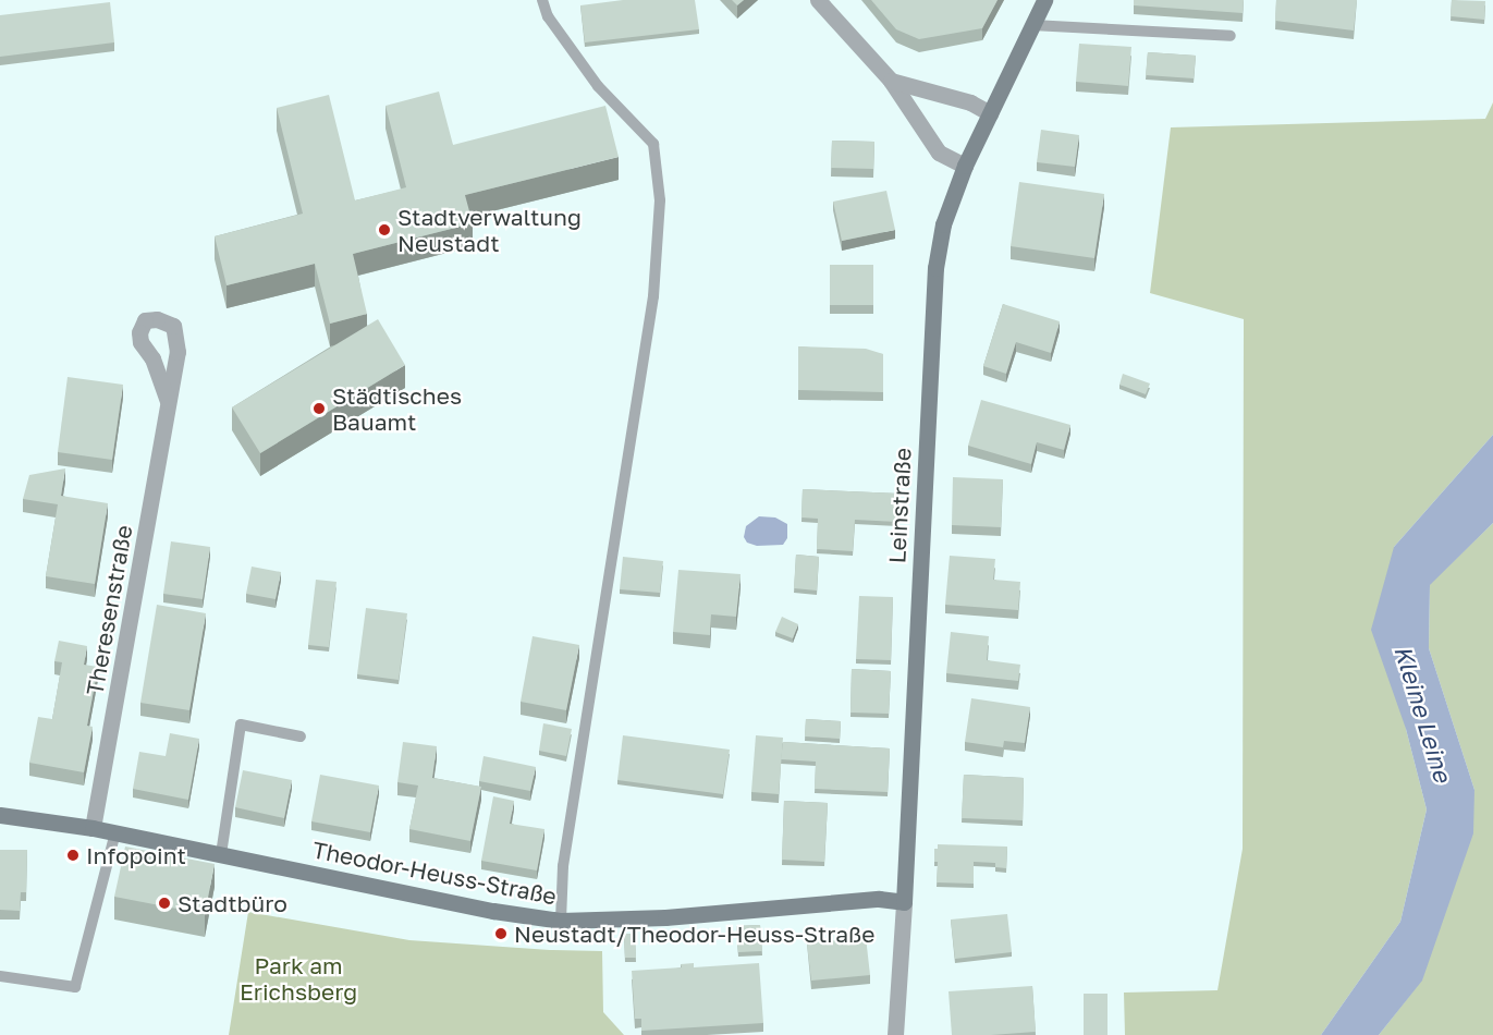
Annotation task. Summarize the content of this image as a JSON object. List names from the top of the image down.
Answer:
{
  "streets": {
    "street": ["Leinstraße", "Theresenstraße", "Theodor-Heuss-Straße"]
  },
  "crossings": [
    ["Leinstraße", "Theodor-Heuss-Straße"],
    ["Theresenstraße", "Theodor-Heuss-Straße"]
  ],
  "water": ["Kleine Leine"],
  "parks": ["Park am Erichsberg"],
  "places": [
    "Stadtverwaltung Neustadt",
    "Städtisches Bauamt",
    "Infopoint",
    "Stadtbüro",
    "Neustadt/Theodor-Heuss-Straße"
  ]
}
